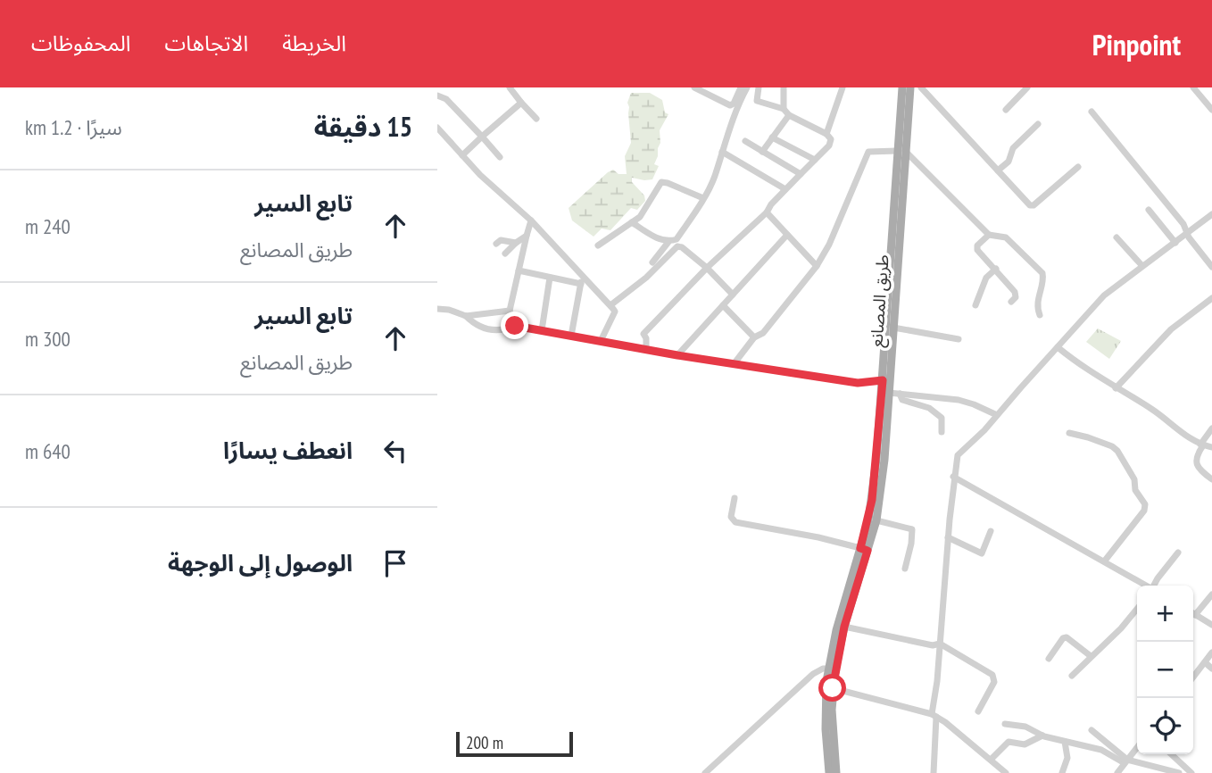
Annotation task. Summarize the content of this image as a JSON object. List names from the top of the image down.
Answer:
{
  "streets": {
    "main road": ["طريق المصانع"]
  },
  "scale_bar": "200 m",
  "page": {
    "header": "Pinpoint",
    "nav": ["الخريطة", "الاتجاهات", "المحفوظات"],
    "heading": ["15 دقيقة", "سيرًا · 1.2 km"],
    "list": [
      ["تابع السير", "طريق المصانع", "240 m"],
      ["تابع السير", "طريق المصانع", "300 m"],
      ["انعطف يسارًا", "640 m"],
      "الوصول إلى الوجهة"
    ],
    "map_buttons": ["+", "−"],
    "scale": "200 m"
  }
}
